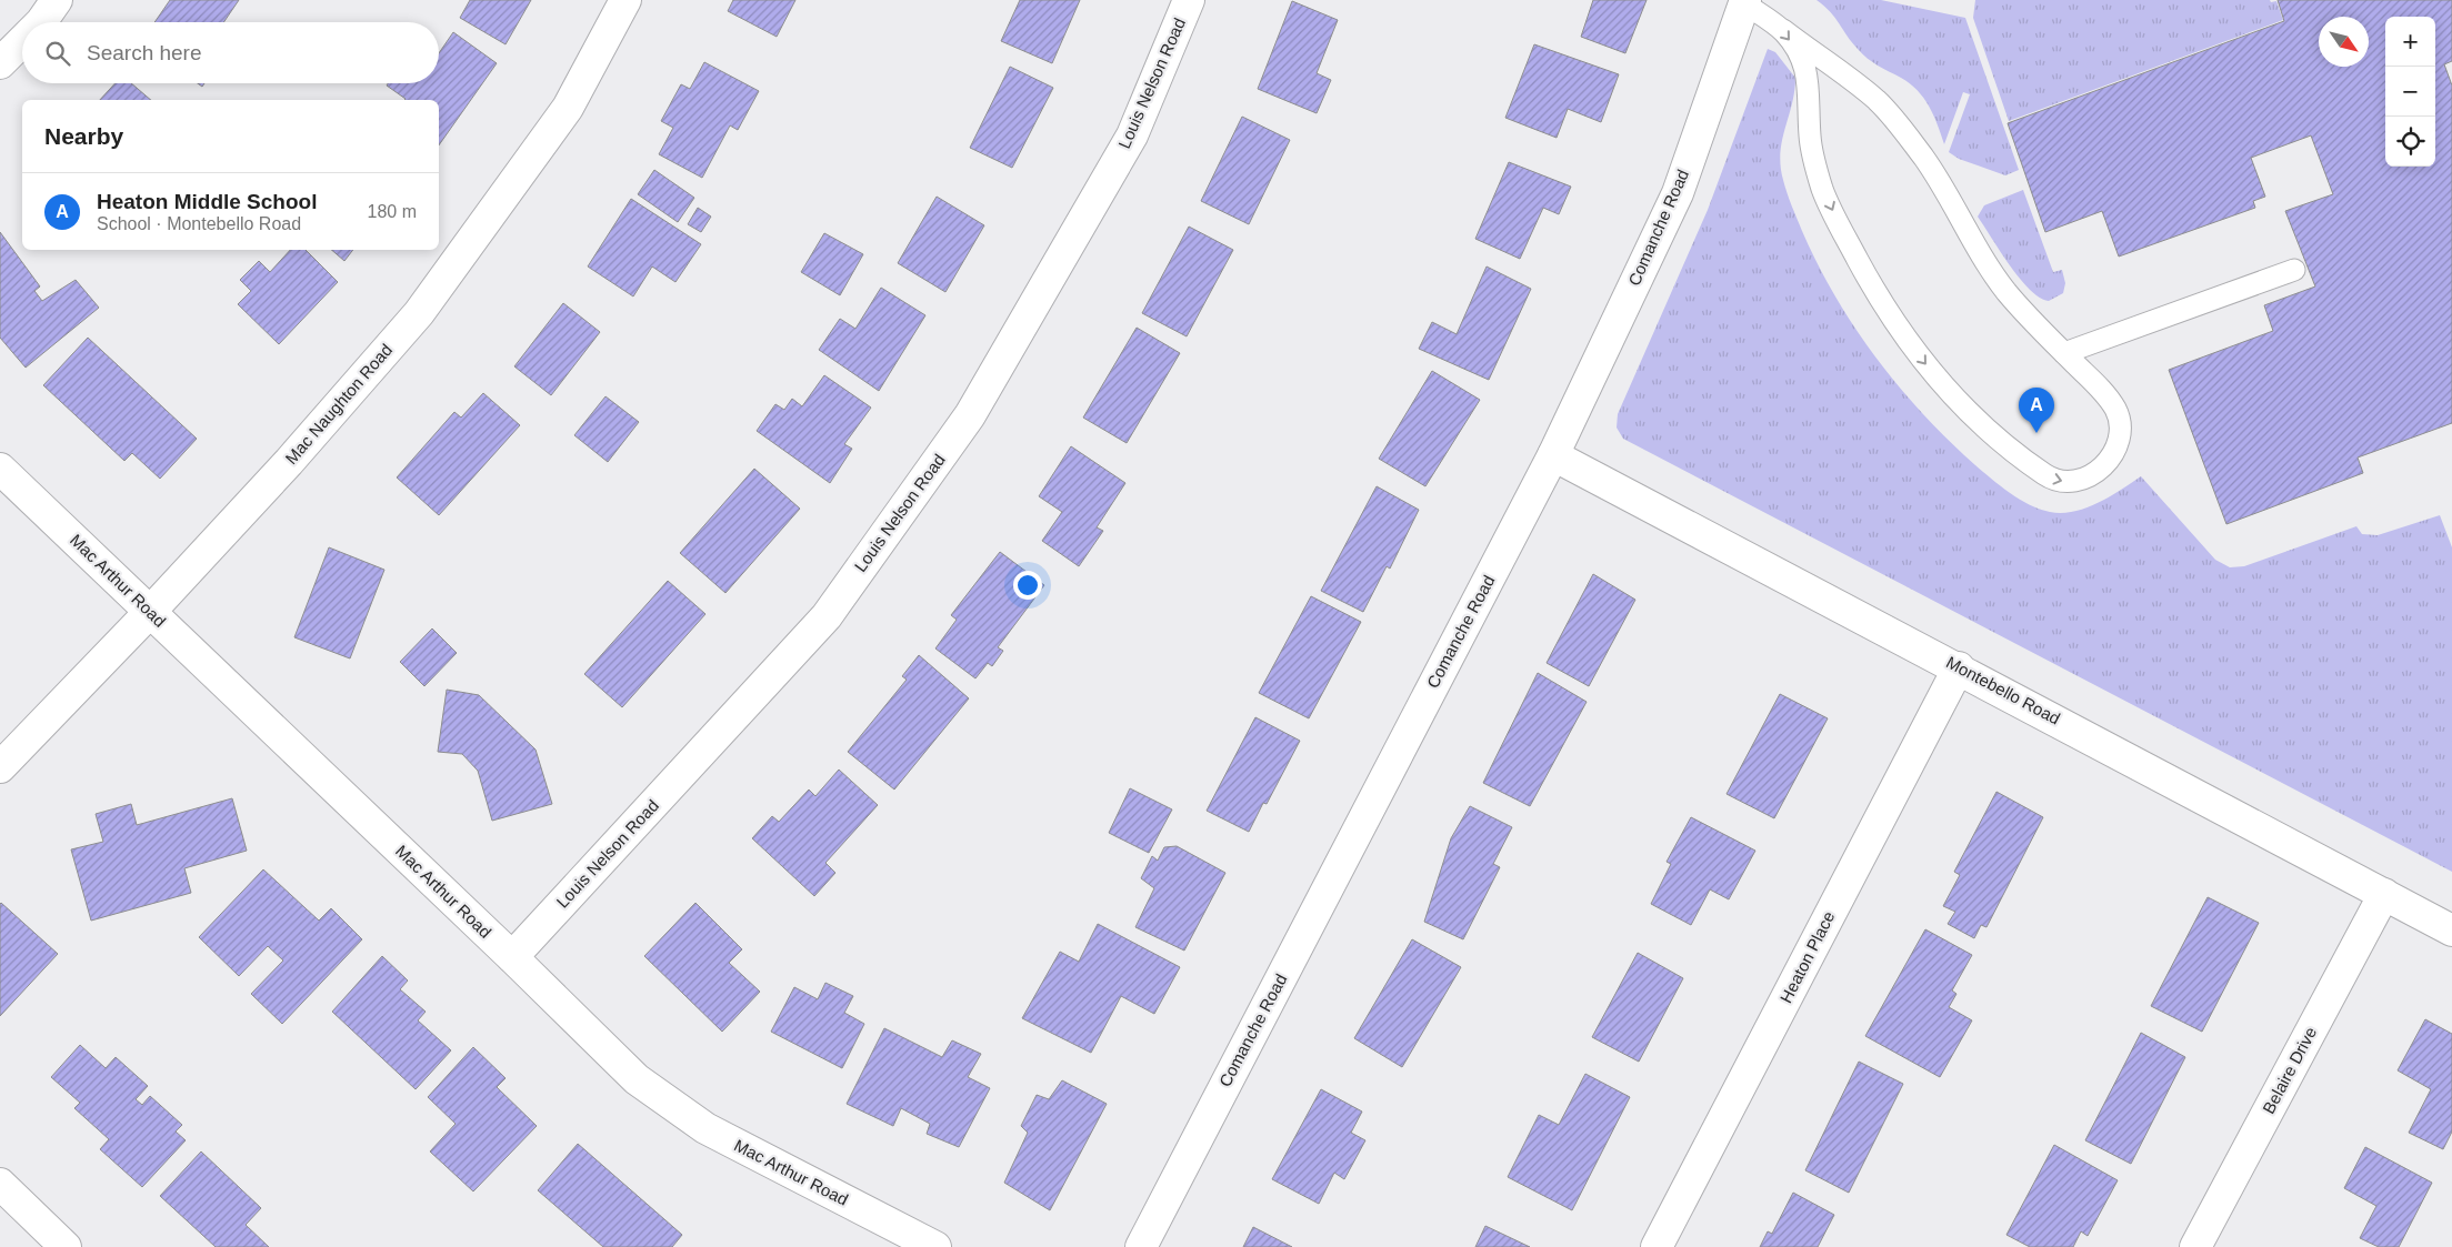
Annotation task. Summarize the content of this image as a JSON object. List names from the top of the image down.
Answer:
{
  "streets": {
    "street": [
      "Louis Nelson Road",
      "Comanche Road",
      "Mac Naughton Road",
      "Mac Arthur Road",
      "Montebello Road",
      "Heaton Place",
      "Belaire Drive"
    ]
  },
  "crossings": [
    ["Louis Nelson Road", "Mac Arthur Road"],
    ["Comanche Road", "Montebello Road"],
    ["Mac Naughton Road", "Mac Arthur Road"],
    ["Montebello Road", "Heaton Place"],
    ["Montebello Road", "Belaire Drive"]
  ],
  "north": "bottom right",
  "page": {
    "map_buttons": ["+", "−"],
    "search": "Search here",
    "heading": "Nearby",
    "list": [
      {
        "mark": "A",
        "name": "Heaton Middle School",
        "note": "School · Montebello Road",
        "value": "180 m"
      }
    ],
    "pins": "A"
  }
}
